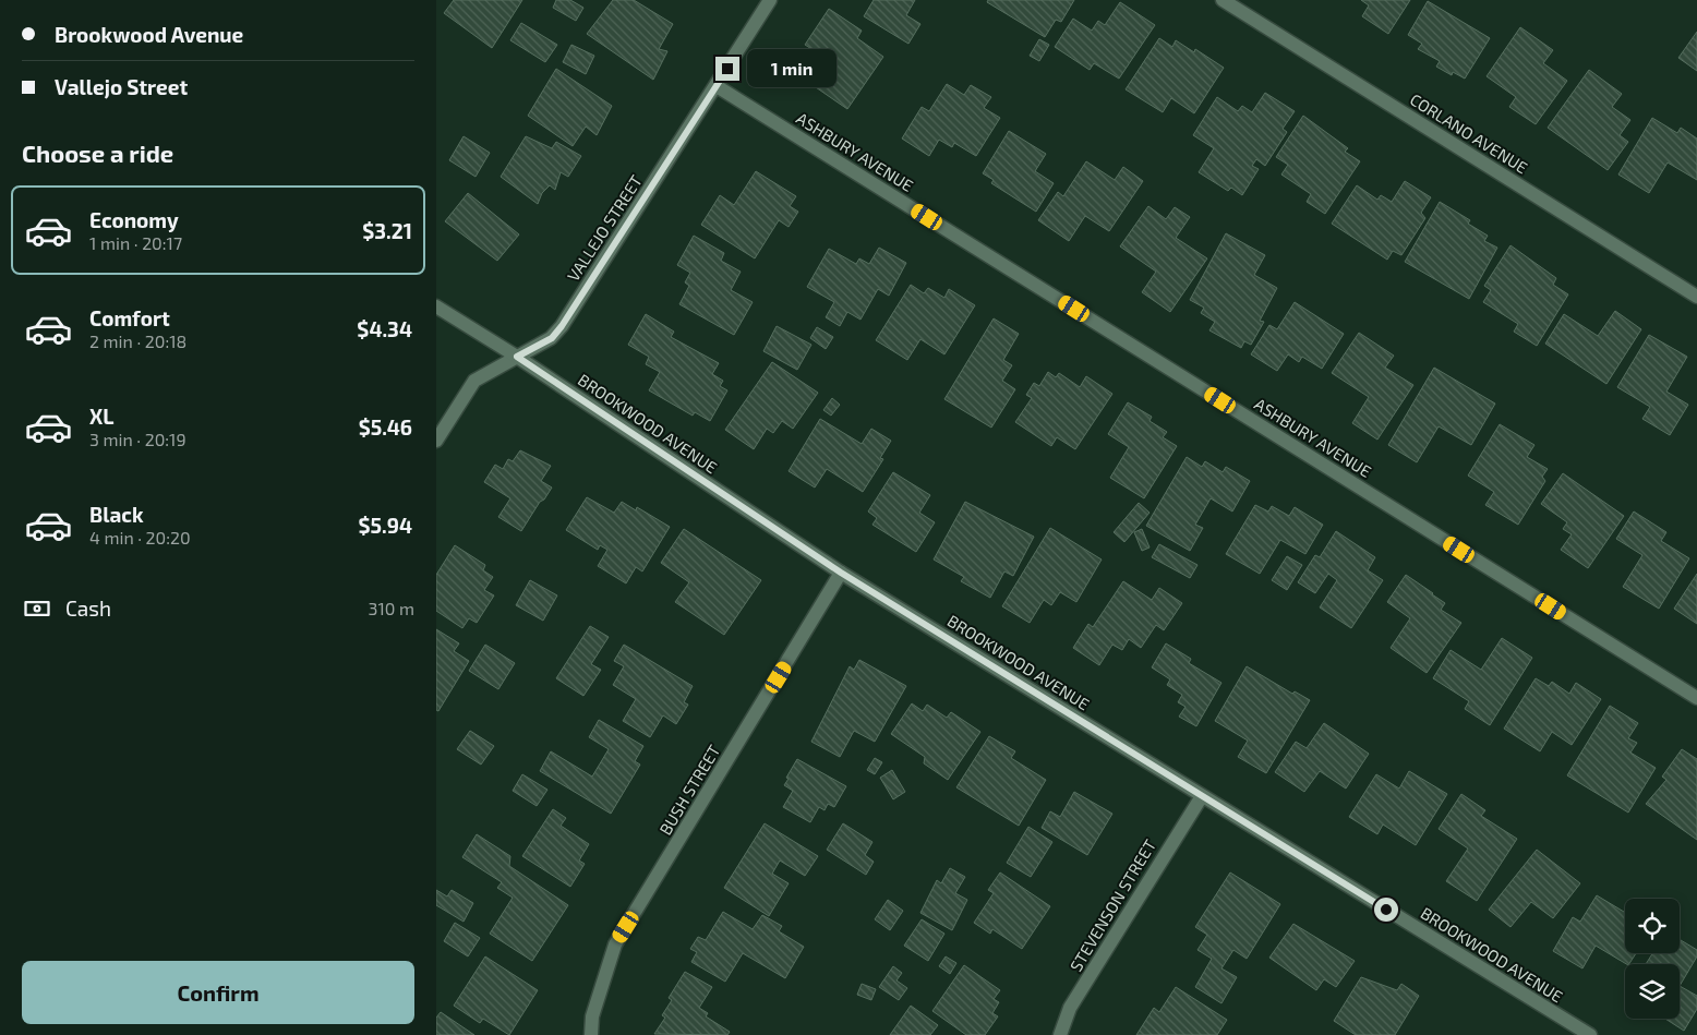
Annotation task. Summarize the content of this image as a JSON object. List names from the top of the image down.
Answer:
{
  "streets": {
    "street": [
      "CORLANO AVENUE",
      "ASHBURY AVENUE",
      "VALLEJO STREET",
      "BROOKWOOD AVENUE",
      "BUSH STREET",
      "STEVENSON STREET"
    ]
  },
  "crossings": [
    ["ASHBURY AVENUE", "VALLEJO STREET"],
    ["VALLEJO STREET", "BROOKWOOD AVENUE"],
    ["BROOKWOOD AVENUE", "BUSH STREET"],
    ["BROOKWOOD AVENUE", "STEVENSON STREET"]
  ],
  "page": {
    "banner": ["Brookwood Avenue", "Vallejo Street"],
    "bubble": "1 min",
    "heading": "Choose a ride",
    "list": [
      {
        "name": "Economy",
        "note": "1 min · 20:17",
        "value": "$3.21"
      },
      {
        "name": "Comfort",
        "note": "2 min · 20:18",
        "value": "$4.34"
      },
      {
        "name": "XL",
        "note": "3 min · 20:19",
        "value": "$5.46"
      },
      {
        "name": "Black",
        "note": "4 min · 20:20",
        "value": "$5.94"
      }
    ],
    "pay": ["Cash", "310 m"],
    "buttons": "Confirm"
  }
}
